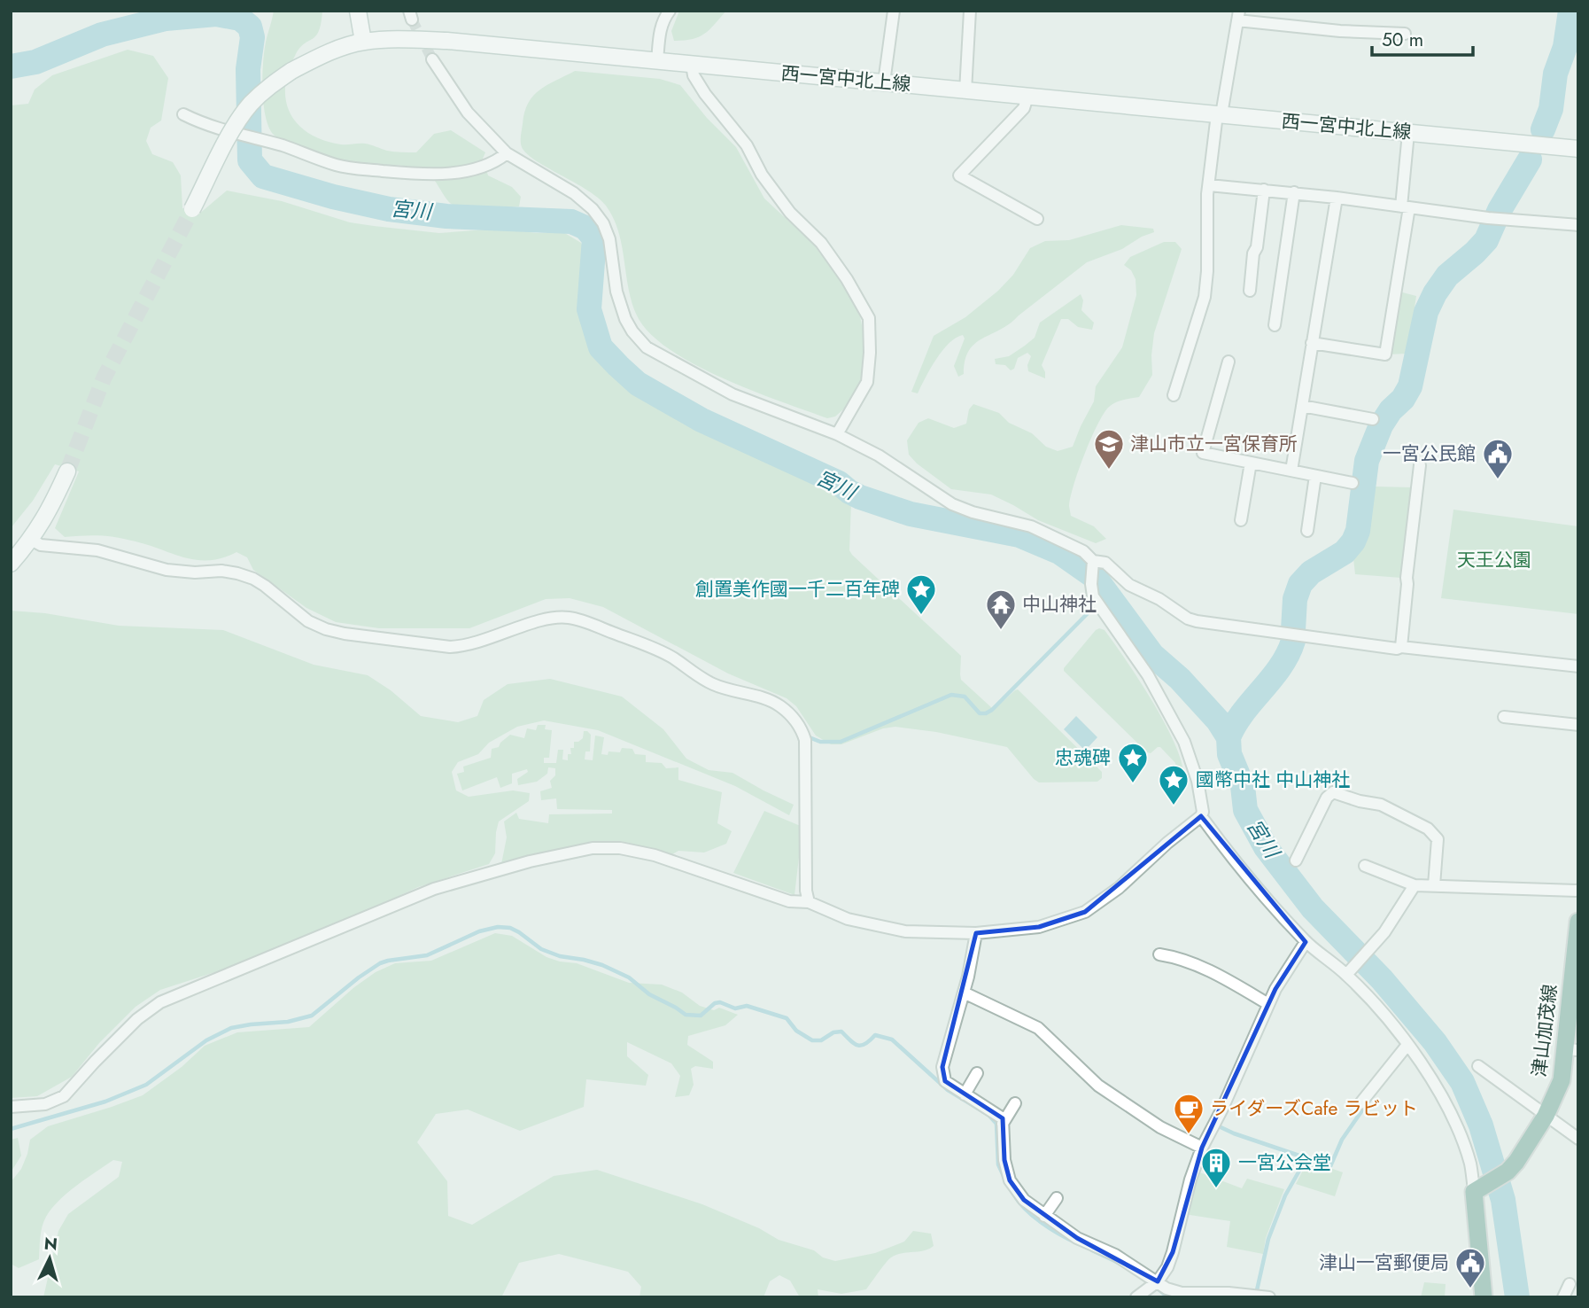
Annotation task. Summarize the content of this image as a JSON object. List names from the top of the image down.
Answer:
{
  "streets": {
    "main road": ["西一宮中北上線", "津山加茂線"]
  },
  "water": ["宮川"],
  "parks": ["天王公園"],
  "places": {
    "school or university": ["津山市立一宮保育所"],
    "public building": ["一宮公民館", "津山一宮郵便局"],
    "place": ["創置美作國一千二百年碑", "忠魂碑", "國幣中社 中山神社"],
    "temple": ["中山神社"],
    "cafe": ["ライダーズCafe ラビット"],
    "building": ["一宮公会堂"]
  },
  "scale_bar": "50 m",
  "north": "top"
}
